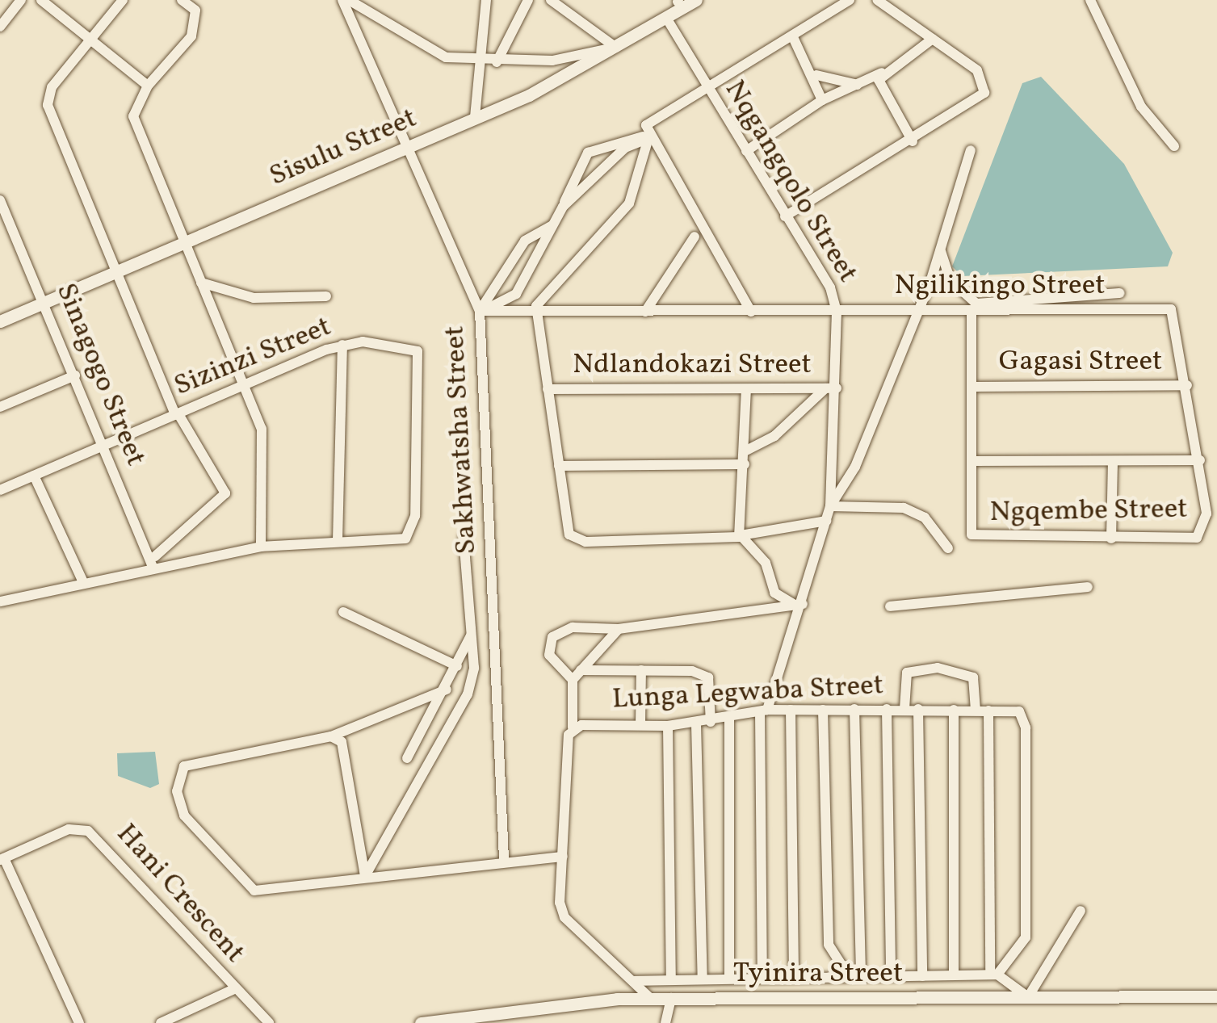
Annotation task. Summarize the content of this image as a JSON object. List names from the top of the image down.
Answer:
{
  "streets": {
    "street": [
      "Sisulu Street",
      "Nqgangqolo Street",
      "Ngilikingo Street",
      "Sizinzi Street",
      "Gagasi Street",
      "Ndlandokazi Street",
      "Sinagogo Street",
      "Sakhwatsha Street",
      "Ngqembe Street",
      "Lunga Legwaba Street",
      "Hani Crescent",
      "Tyinira Street"
    ]
  },
  "crossings": [
    ["Sisulu Street", "Nqgangqolo Street"],
    ["Sisulu Street", "Sinagogo Street"],
    ["Sisulu Street", "Sakhwatsha Street"],
    ["Nqgangqolo Street", "Ngilikingo Street"],
    ["Nqgangqolo Street", "Ndlandokazi Street"],
    ["Nqgangqolo Street", "Lunga Legwaba Street"],
    ["Ngilikingo Street", "Sakhwatsha Street"],
    ["Ngilikingo Street", "Ngqembe Street"],
    ["Sizinzi Street", "Sinagogo Street"],
    ["Gagasi Street", "Ngqembe Street"],
    ["Lunga Legwaba Street", "Tyinira Street"]
  ]
}
